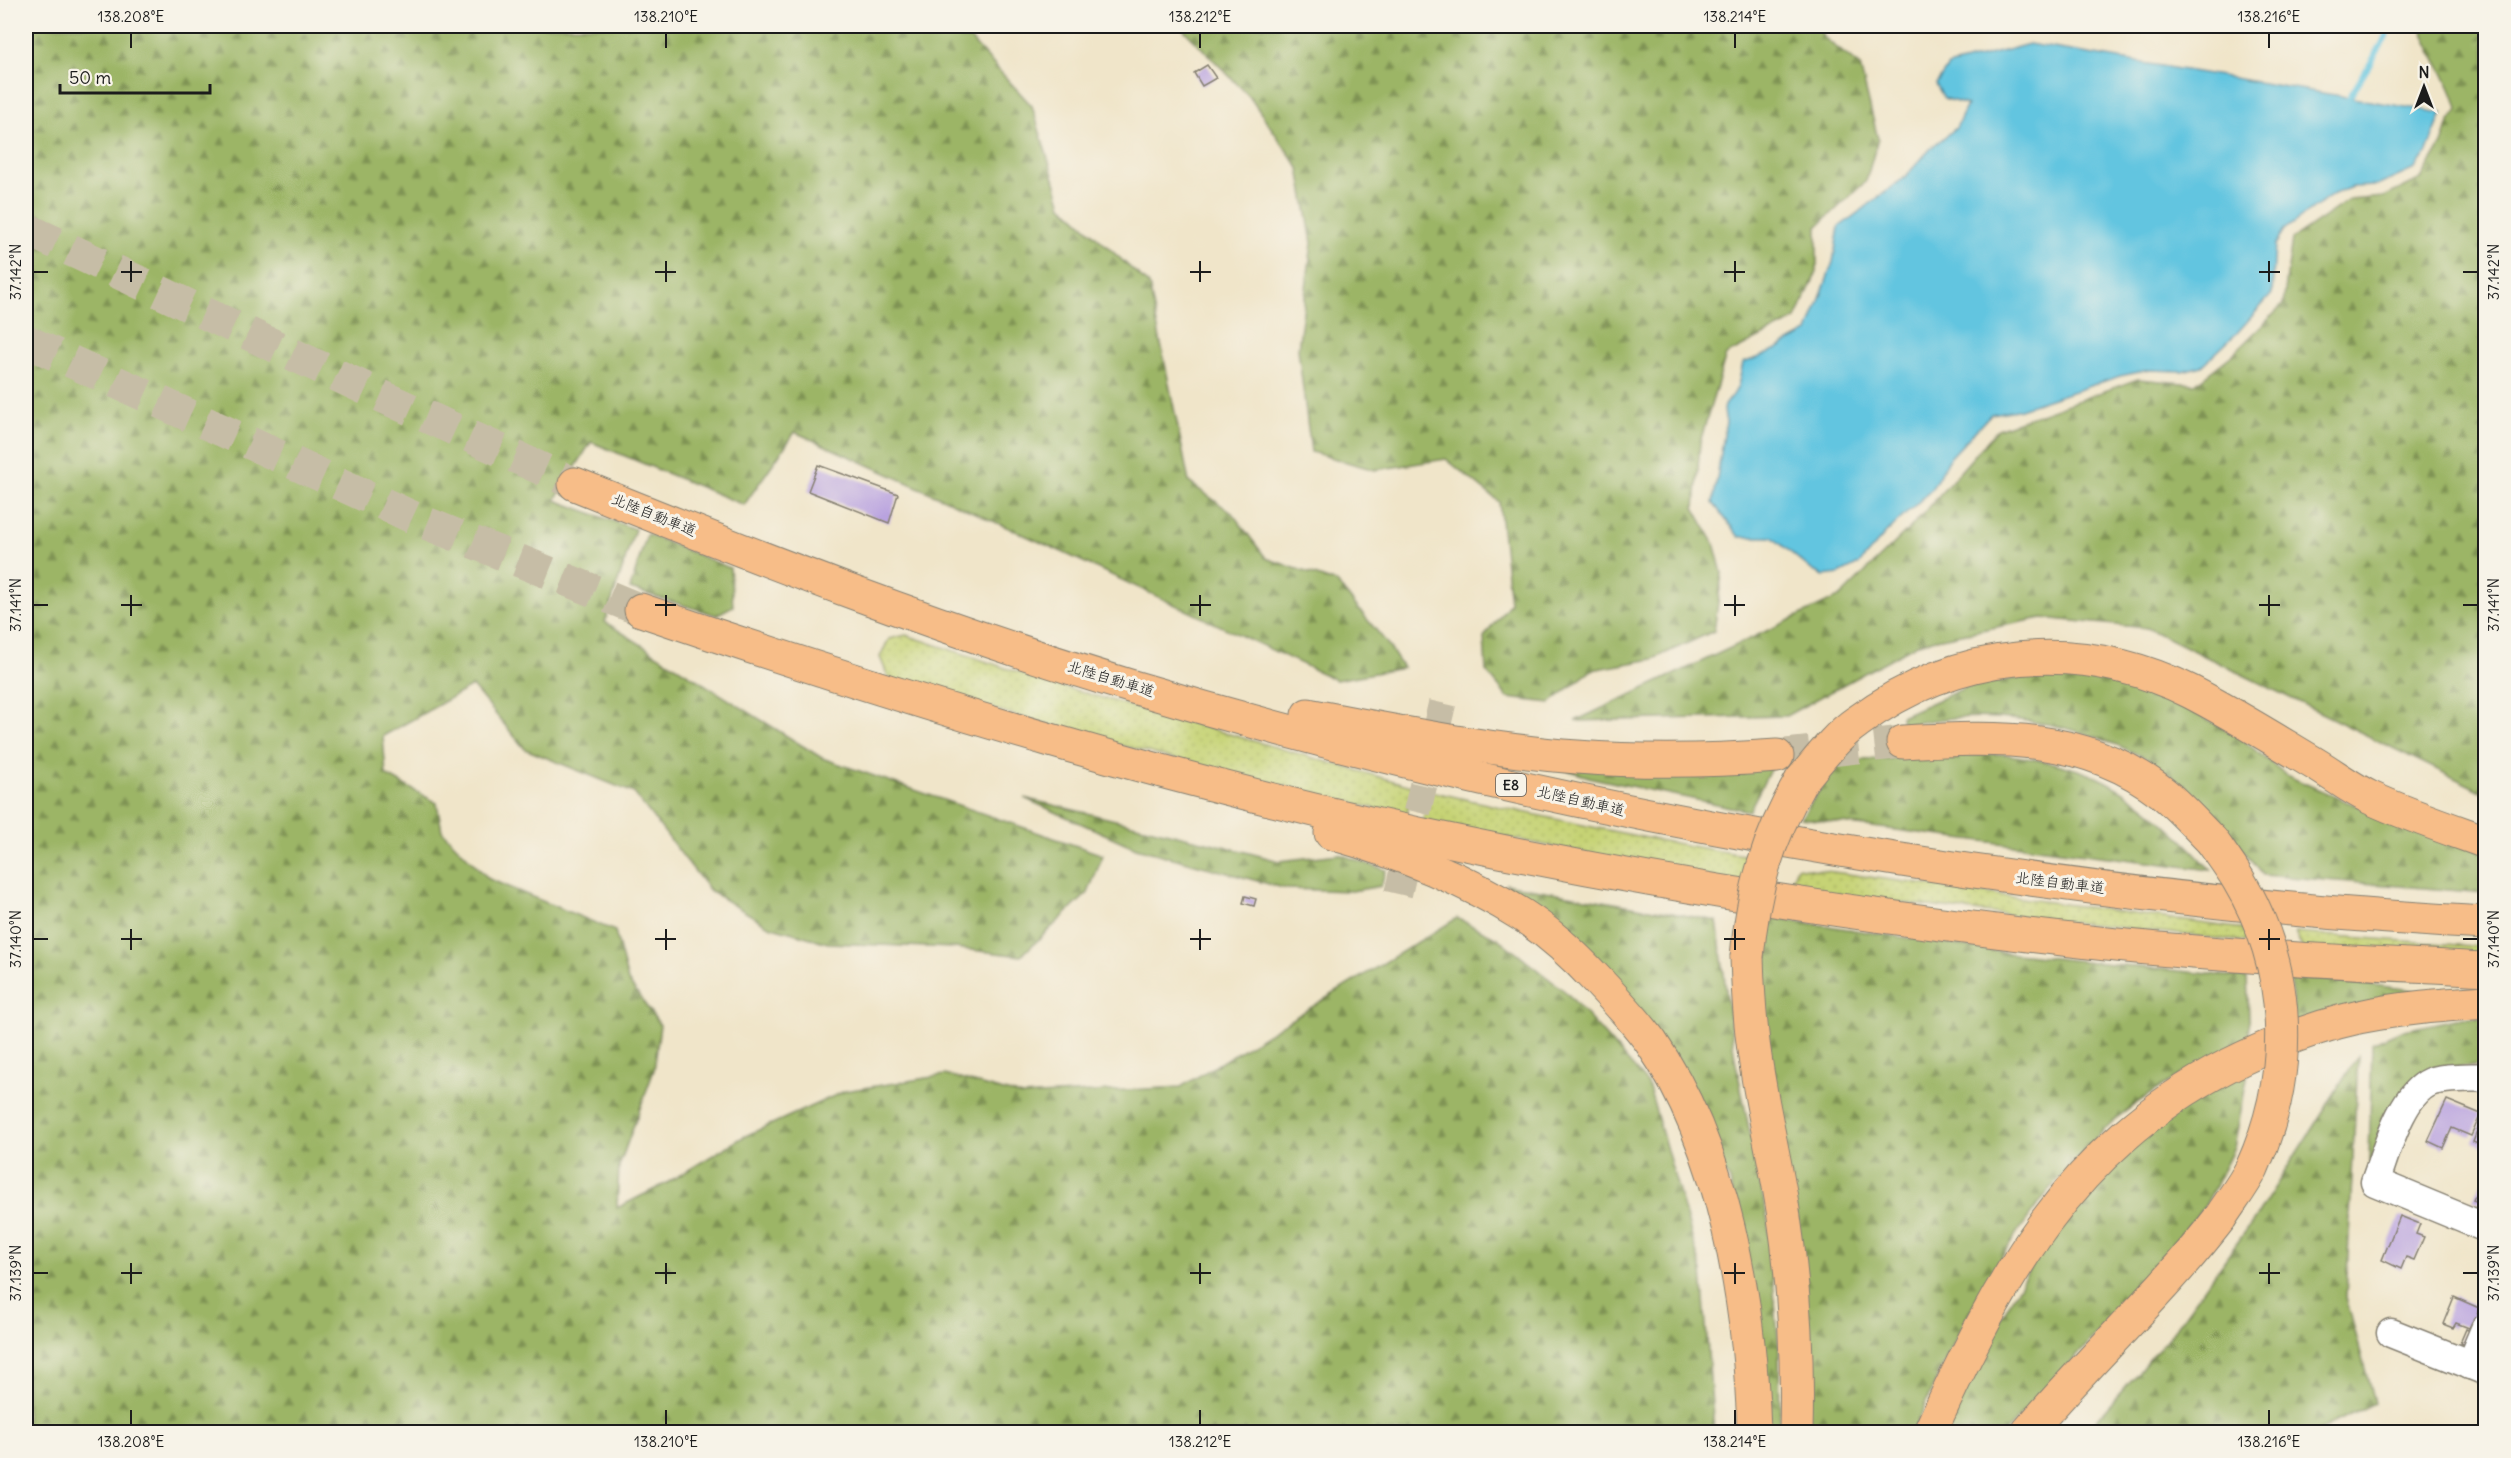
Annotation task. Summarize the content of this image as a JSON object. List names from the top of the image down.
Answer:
{
  "streets": {
    "highway": ["北陸自動車道", "E8"]
  },
  "scale_bar": "50 m",
  "north": "top",
  "coordinates": [
    "138.208°E",
    "138.210°E",
    "138.212°E",
    "138.214°E",
    "138.216°E",
    "37.142°N",
    "37.141°N",
    "37.140°N",
    "37.139°N"
  ]
}
